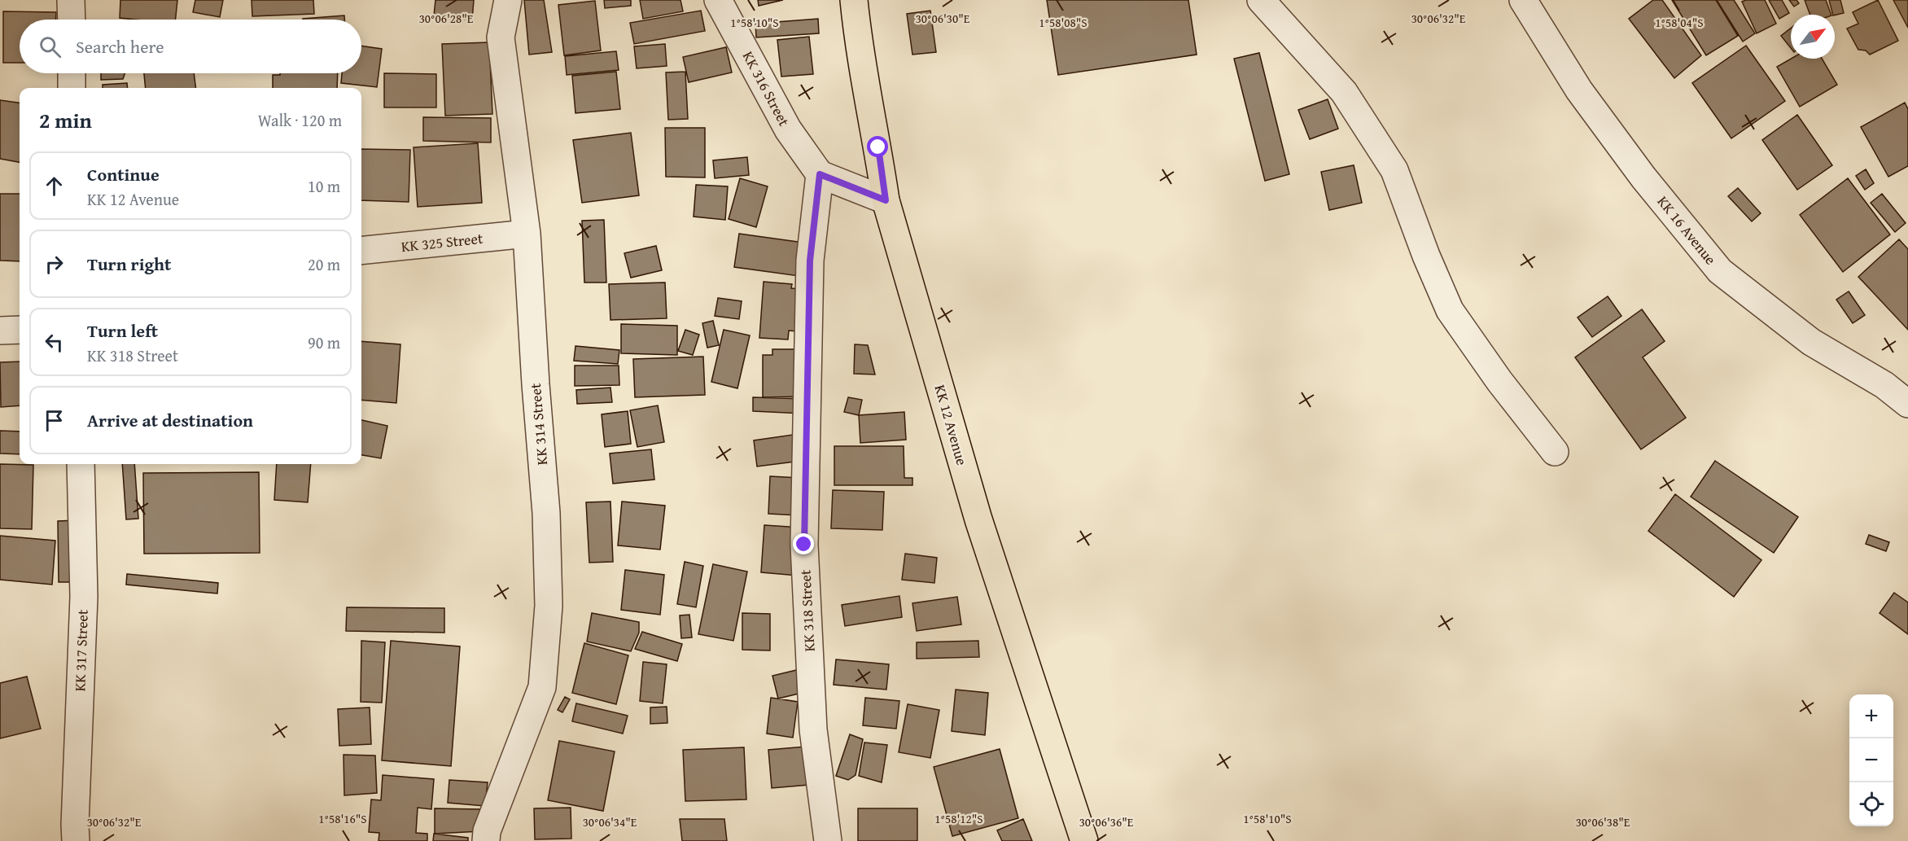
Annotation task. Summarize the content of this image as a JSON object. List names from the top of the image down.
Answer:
{
  "streets": {
    "main road": ["KK 12 Avenue"],
    "street": [
      "KK 316 Street",
      "KK 16 Avenue",
      "KK 325 Street",
      "KK 314 Street",
      "KK 318 Street",
      "KK 317 Street"
    ]
  },
  "crossings": [
    ["KK 316 Street", "KK 318 Street"],
    ["KK 325 Street", "KK 314 Street"]
  ],
  "north": "top right",
  "page": {
    "search": "Search here",
    "heading": ["2 min", "Walk · 120 m"],
    "list": [
      ["Continue", "KK 12 Avenue", "10 m"],
      ["Turn right", "20 m"],
      ["Turn left", "KK 318 Street", "90 m"],
      "Arrive at destination"
    ],
    "map_buttons": ["+", "−"]
  },
  "coordinates": [
    "30°06'28\"E",
    "30°06'30\"E",
    "30°06'32\"E",
    "1°58'10\"S",
    "1°58'08\"S",
    "1°58'04\"S",
    "1°58'16\"S",
    "1°58'12\"S",
    "30°06'34\"E",
    "30°06'36\"E",
    "30°06'38\"E"
  ]
}
